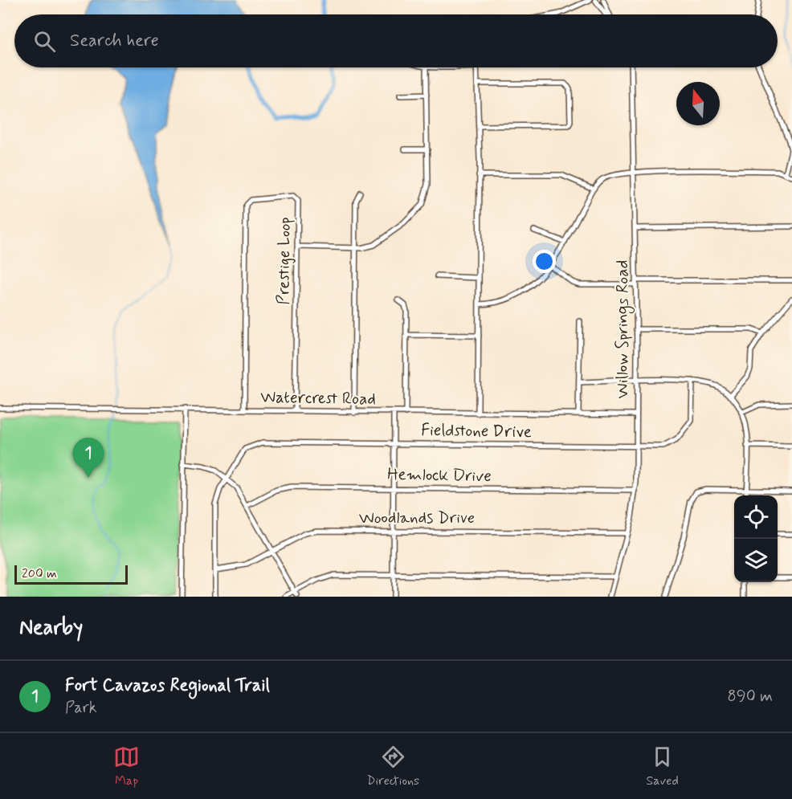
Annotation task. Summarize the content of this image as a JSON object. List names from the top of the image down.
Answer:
{
  "streets": {
    "street": [
      "Prestige Loop",
      "Willow Springs Road",
      "Watercrest Road",
      "Fieldstone Drive",
      "Hemlock Drive",
      "Woodlands Drive"
    ]
  },
  "crossings": [
    ["Prestige Loop", "Watercrest Road"],
    ["Willow Springs Road", "Watercrest Road"],
    ["Willow Springs Road", "Fieldstone Drive"],
    ["Willow Springs Road", "Hemlock Drive"],
    ["Willow Springs Road", "Woodlands Drive"],
    ["Fieldstone Drive", "Woodlands Drive"]
  ],
  "scale_bar": "200 m",
  "north": "top",
  "page": {
    "search": "Search here",
    "pins": "1",
    "scale": "200 m",
    "heading": "Nearby",
    "list": [
      {
        "mark": "1",
        "name": "Fort Cavazos Regional Trail",
        "note": "Park",
        "value": "890 m"
      }
    ],
    "nav": ["Map", "Directions", "Saved"]
  }
}
